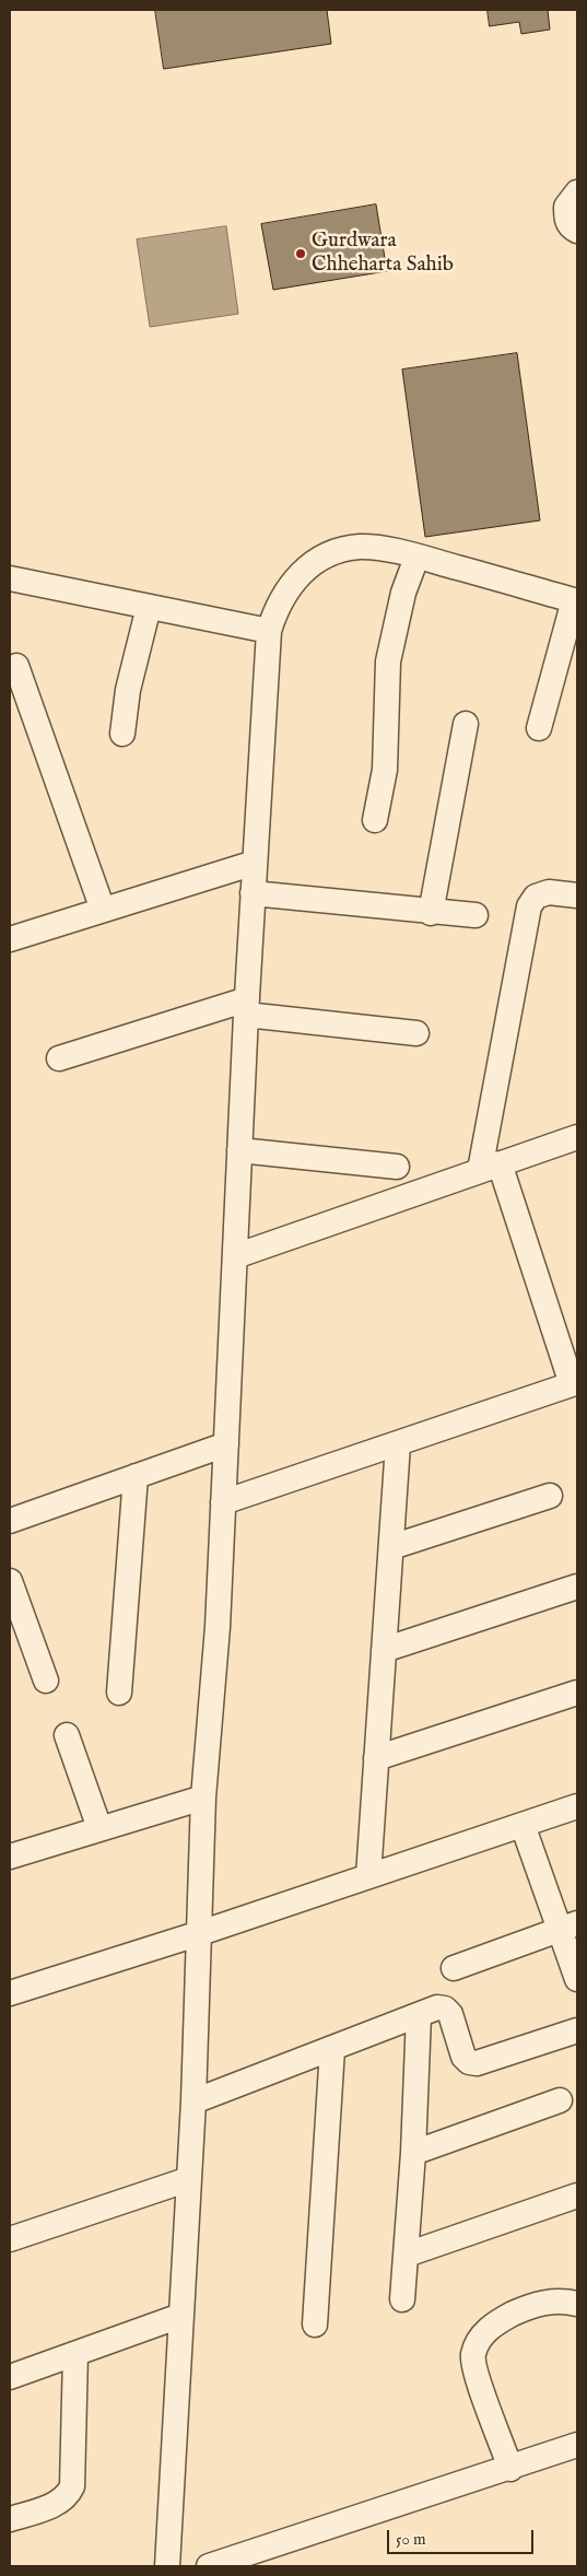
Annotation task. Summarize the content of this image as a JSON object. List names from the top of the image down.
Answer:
{
  "places": ["Gurdwara Chheharta Sahib"],
  "scale_bar": "50 m"
}
